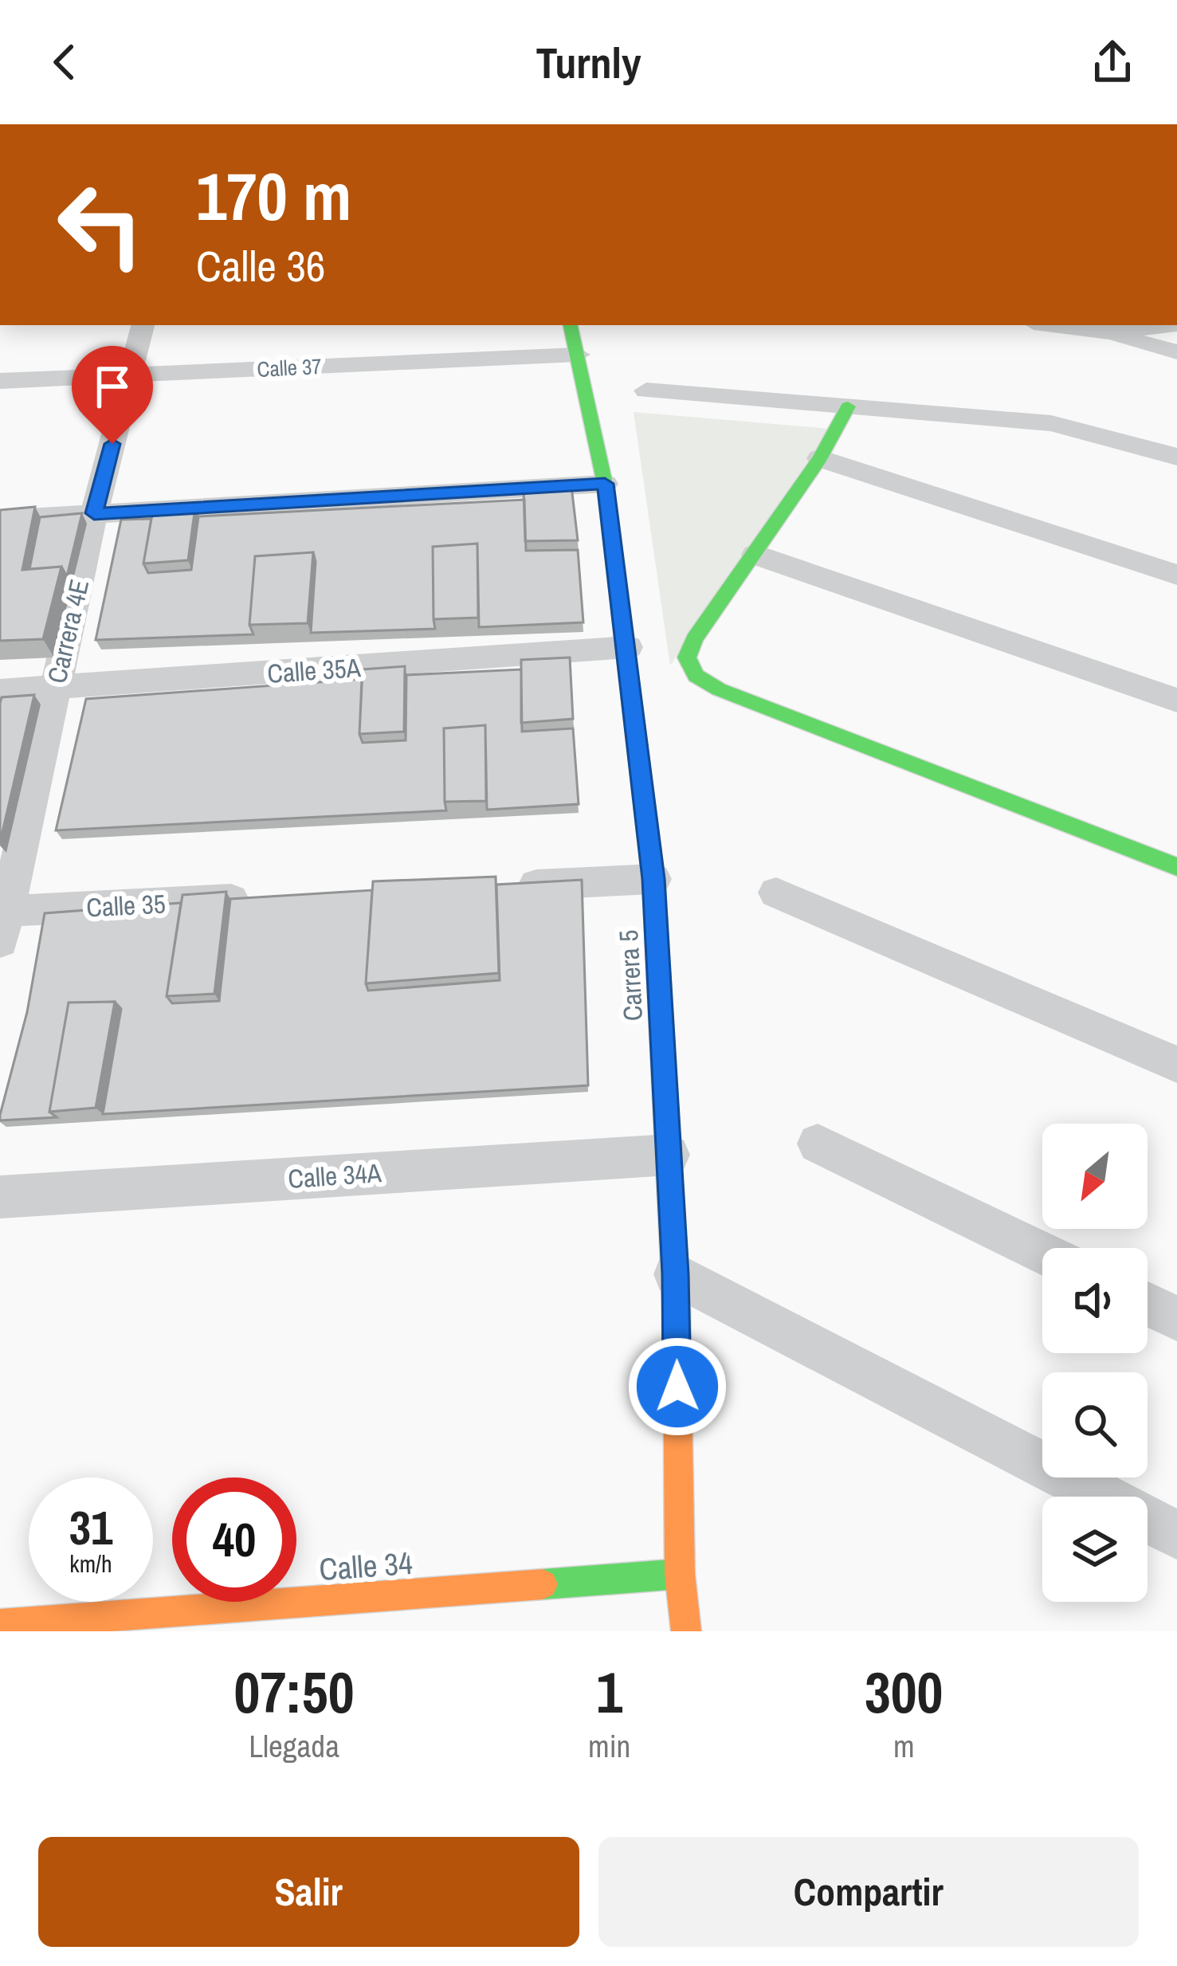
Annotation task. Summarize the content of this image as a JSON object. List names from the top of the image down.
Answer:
{
  "streets": {
    "street": [
      "Calle 37",
      "Carrera 4E",
      "Calle 35A",
      "Calle 35",
      "Carrera 5",
      "Calle 34A",
      "Calle 34"
    ]
  },
  "crossings": [
    ["Calle 37", "Carrera 4E"],
    ["Calle 37", "Carrera 5"],
    ["Carrera 4E", "Calle 35A"],
    ["Carrera 4E", "Calle 35"],
    ["Calle 35A", "Carrera 5"],
    ["Carrera 5", "Calle 34A"],
    ["Carrera 5", "Calle 34"]
  ],
  "north": "bottom left",
  "page": {
    "header": "Turnly",
    "turn": ["170 m", "Calle 36"],
    "speed": "31 km/h",
    "limit": "40",
    "eta": [
      "07:50",
      "Llegada",
      "1",
      "min",
      "300",
      "m"
    ],
    "buttons": ["Salir", "Compartir"]
  }
}
